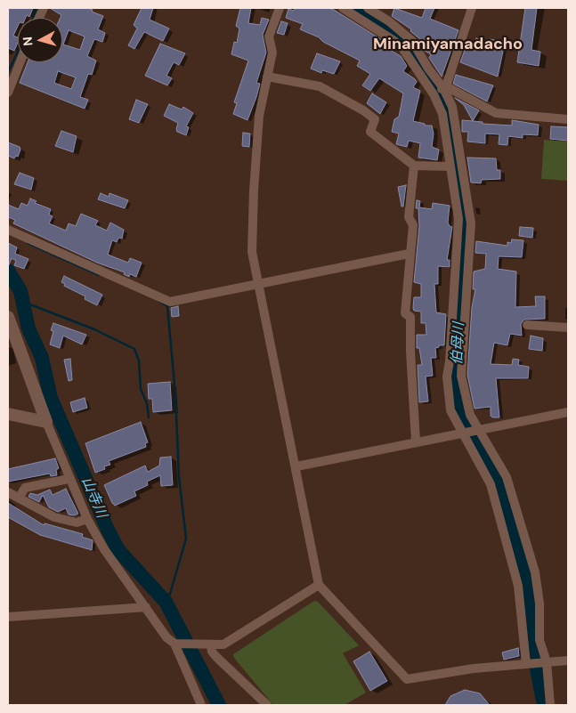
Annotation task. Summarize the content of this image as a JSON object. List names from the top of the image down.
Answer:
{
  "districts": ["Minamiyamadacho"],
  "water": ["伯母川", "山寺川"],
  "north": "left"
}
